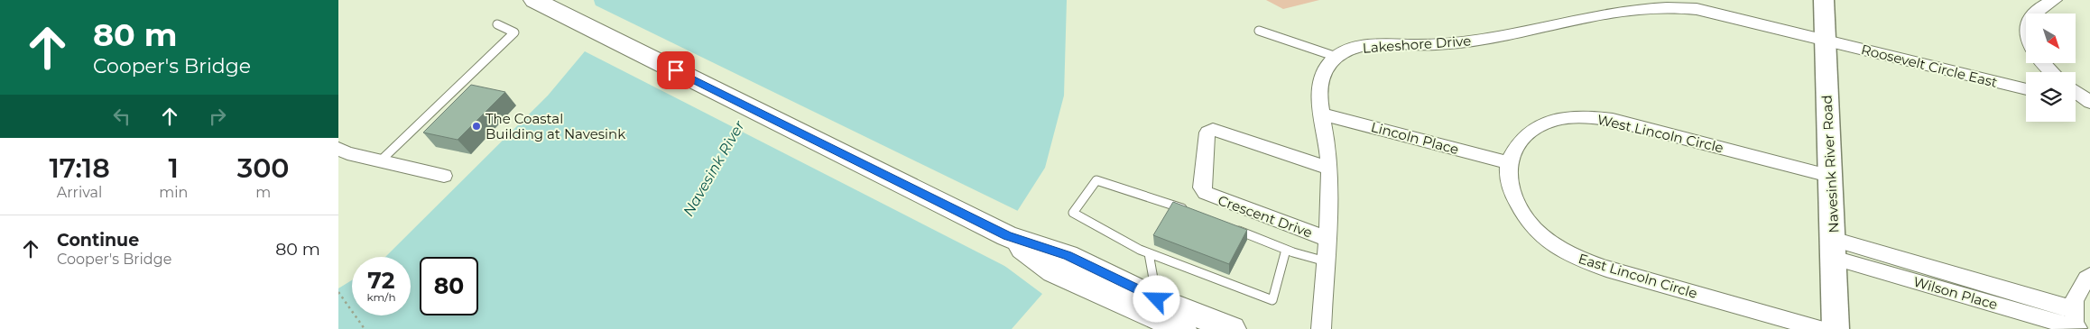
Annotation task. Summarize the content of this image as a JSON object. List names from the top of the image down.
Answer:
{
  "streets": {
    "main road": ["Navesink River Road"],
    "street": [
      "Lakeshore Drive",
      "Roosevelt Circle East",
      "West Lincoln Circle",
      "Lincoln Place",
      "Crescent Drive",
      "East Lincoln Circle",
      "Wilson Place"
    ]
  },
  "crossings": [
    ["Lakeshore Drive", "Roosevelt Circle East"],
    ["Lakeshore Drive", "Lincoln Place"],
    ["Lakeshore Drive", "Navesink River Road"],
    ["Lakeshore Drive", "Crescent Drive"],
    ["Roosevelt Circle East", "Navesink River Road"],
    ["West Lincoln Circle", "Lincoln Place"],
    ["West Lincoln Circle", "Navesink River Road"],
    ["West Lincoln Circle", "East Lincoln Circle"],
    ["Lincoln Place", "East Lincoln Circle"],
    ["Navesink River Road", "Wilson Place"]
  ],
  "water": ["Navesink River"],
  "places": ["The Coastal Building at Navesink"],
  "north": "bottom right",
  "page": {
    "turn": ["80 m", "Cooper's Bridge"],
    "eta": [
      "17:18",
      "Arrival",
      "1",
      "min",
      "300",
      "m"
    ],
    "list": [
      {
        "name": "Continue",
        "note": "Cooper's Bridge",
        "value": "80 m"
      }
    ],
    "speed": "72 km/h",
    "limit": "80"
  }
}
